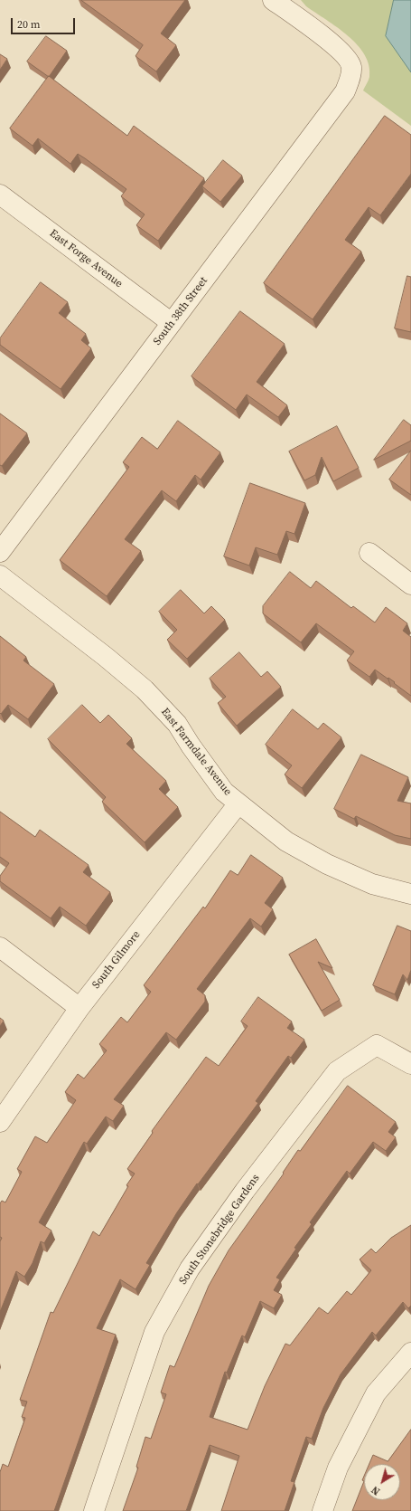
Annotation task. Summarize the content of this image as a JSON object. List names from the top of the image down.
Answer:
{
  "streets": {
    "street": [
      "East Forge Avenue",
      "South 38th Street",
      "East Farmdale Avenue",
      "South Gilmore",
      "South Stonebridge Gardens"
    ]
  },
  "crossings": [
    ["East Forge Avenue", "South 38th Street"],
    ["East Farmdale Avenue", "South Gilmore"]
  ],
  "scale_bar": "20 m",
  "north": "bottom left"
}
